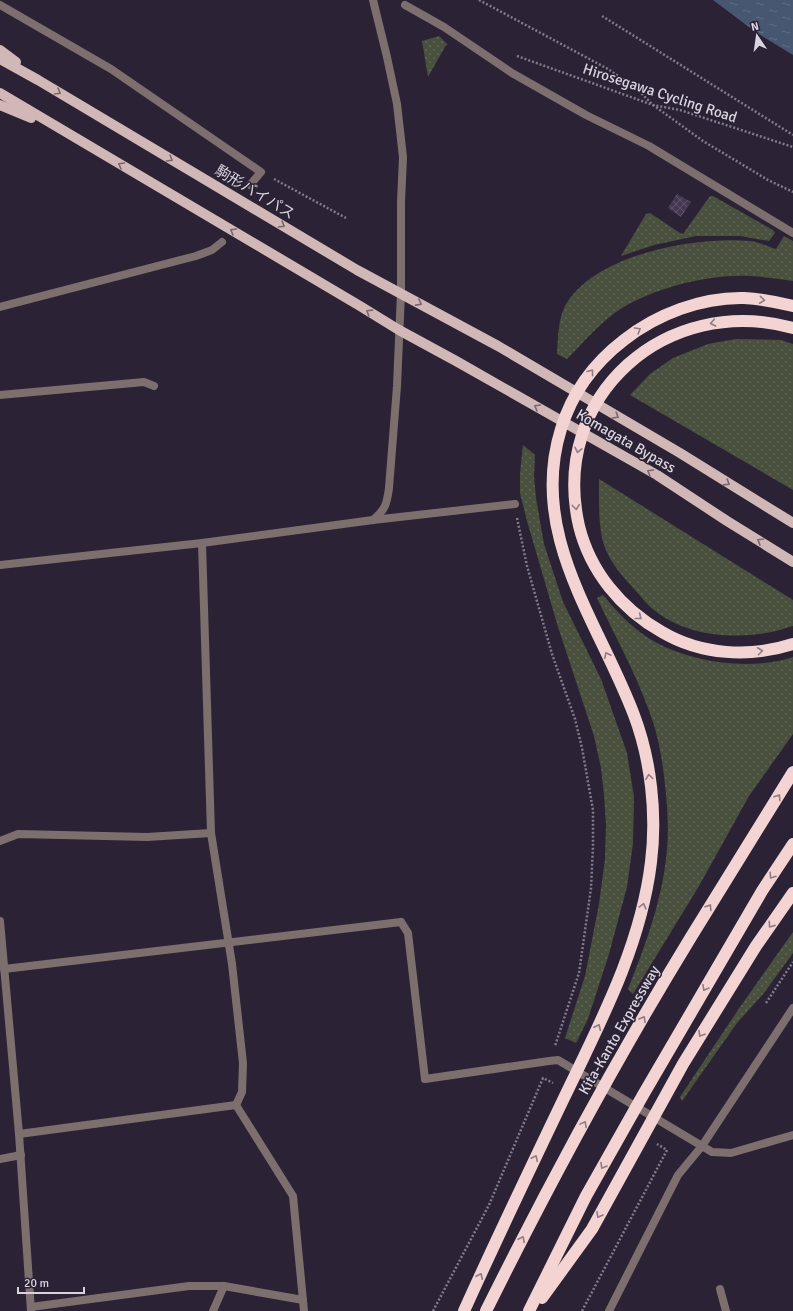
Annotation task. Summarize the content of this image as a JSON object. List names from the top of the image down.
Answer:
{
  "streets": {
    "highway": ["Kita-Kanto Expressway"],
    "main road": ["駒形バイパス"],
    "path": ["Hirosegawa Cycling Road"]
  },
  "scale_bar": "20 m",
  "north": "top"
}
